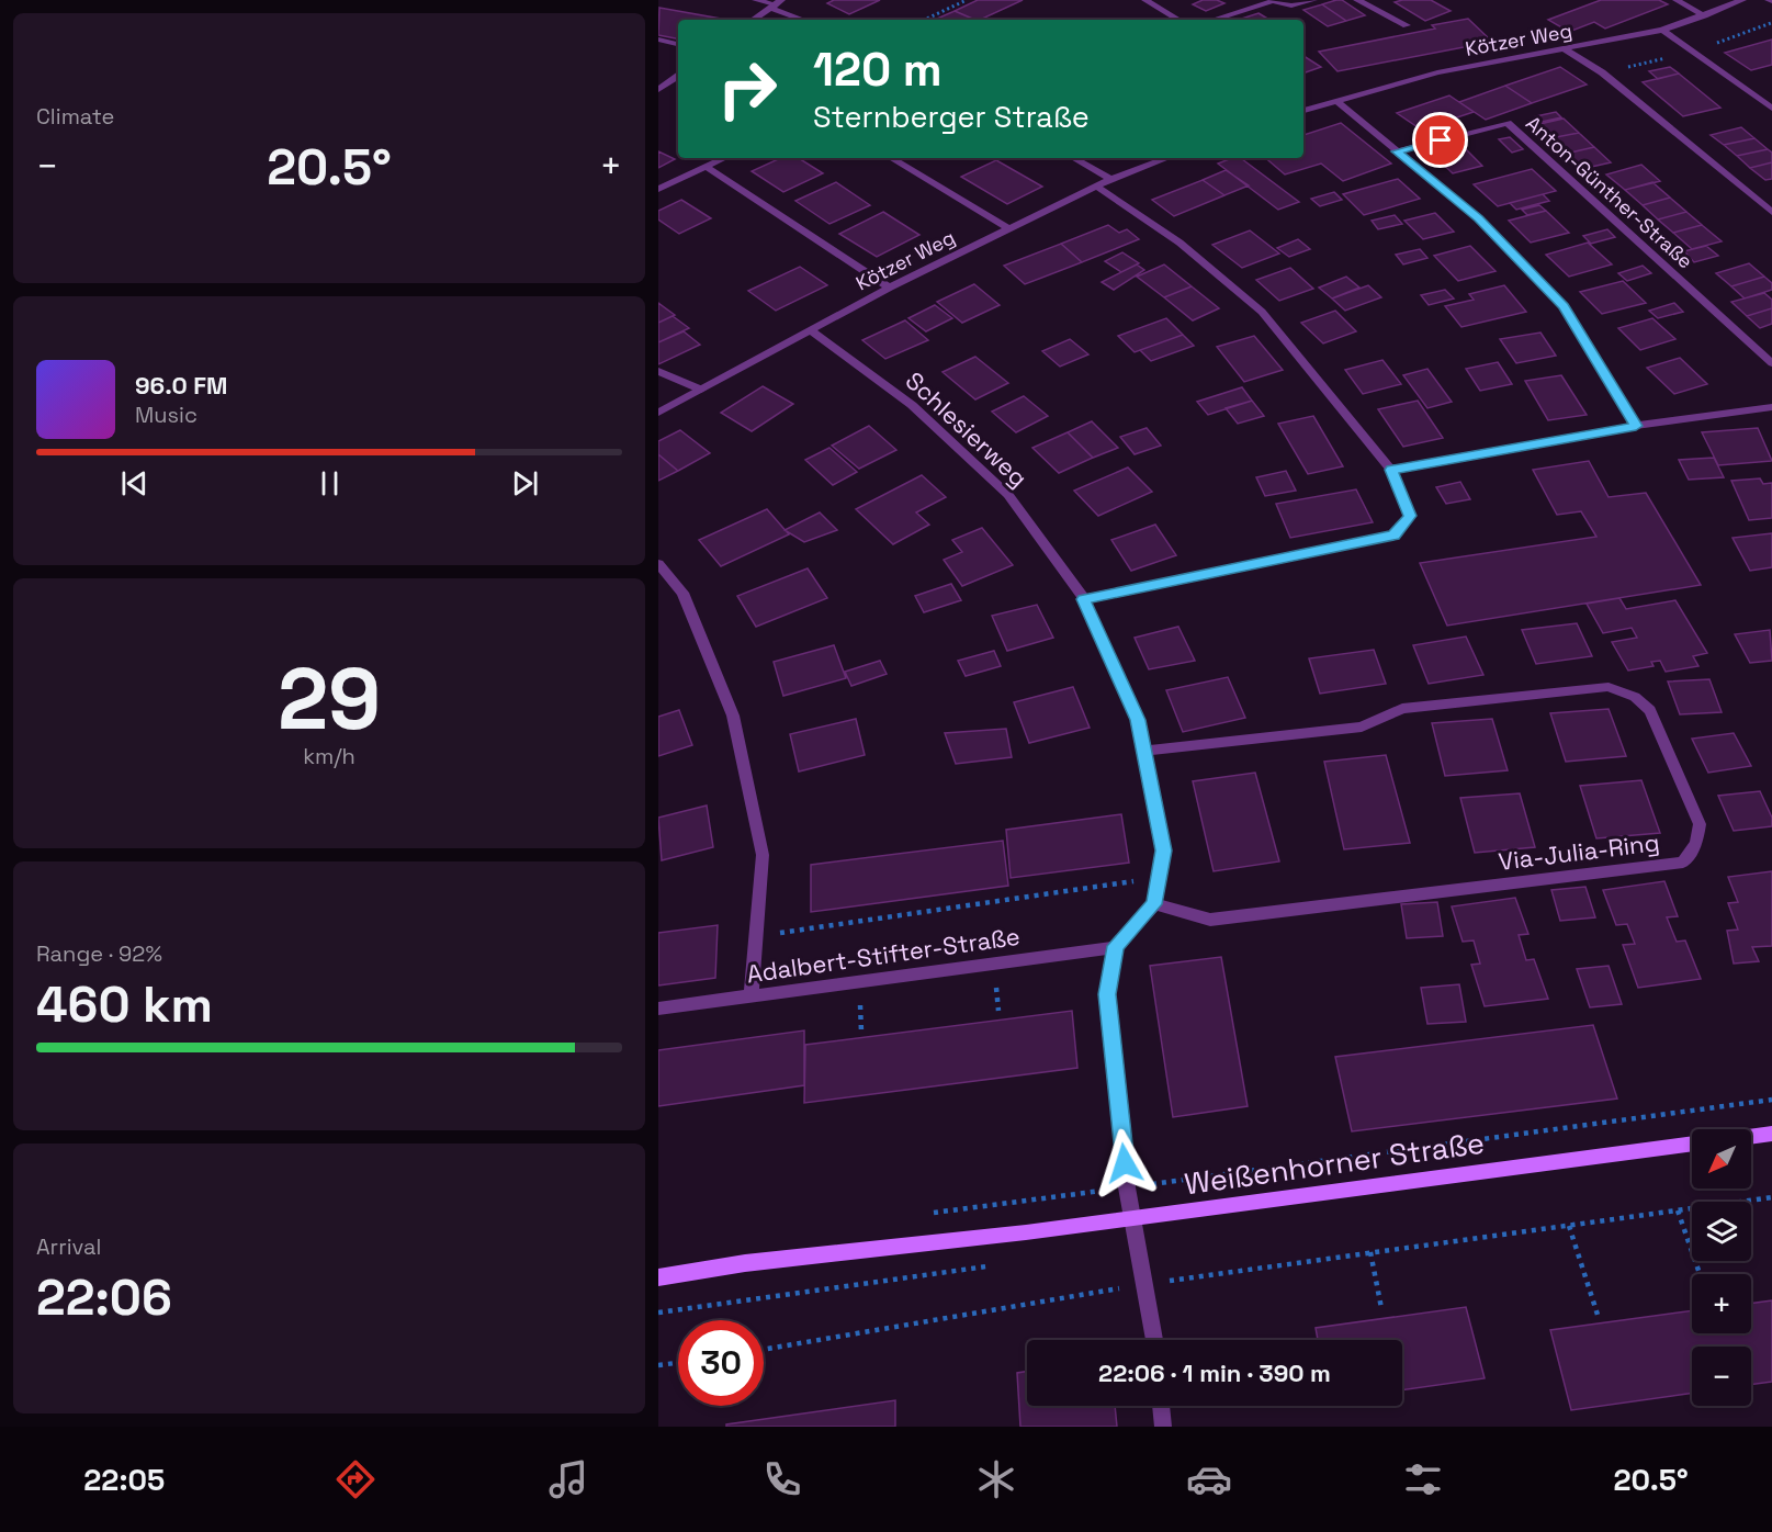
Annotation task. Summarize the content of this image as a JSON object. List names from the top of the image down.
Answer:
{
  "streets": {
    "main road": ["Weißenhorner Straße"],
    "street": [
      "Kötzer Weg",
      "Anton-Günther-Straße",
      "Schlesierweg",
      "Via-Julia-Ring",
      "Adalbert-Stifter-Straße"
    ]
  },
  "crossings": [
    ["Kötzer Weg", "Schlesierweg"],
    ["Schlesierweg", "Via-Julia-Ring"]
  ],
  "north": "bottom left",
  "page": {
    "tile": [
      "Climate",
      ["29", "km/h"],
      ["Range · 92%", "460 km"],
      ["Arrival", "22:06"]
    ],
    "turn": ["120 m", "Sternberger Straße"],
    "heat": ["−", "20.5°", "+"],
    "song": ["96.0 FM", "Music"],
    "map_buttons": ["+", "−"],
    "limit": "30",
    "trip": "22:06 · 1 min · 390 m",
    "tabs": ["22:05", "20.5°"]
  }
}
